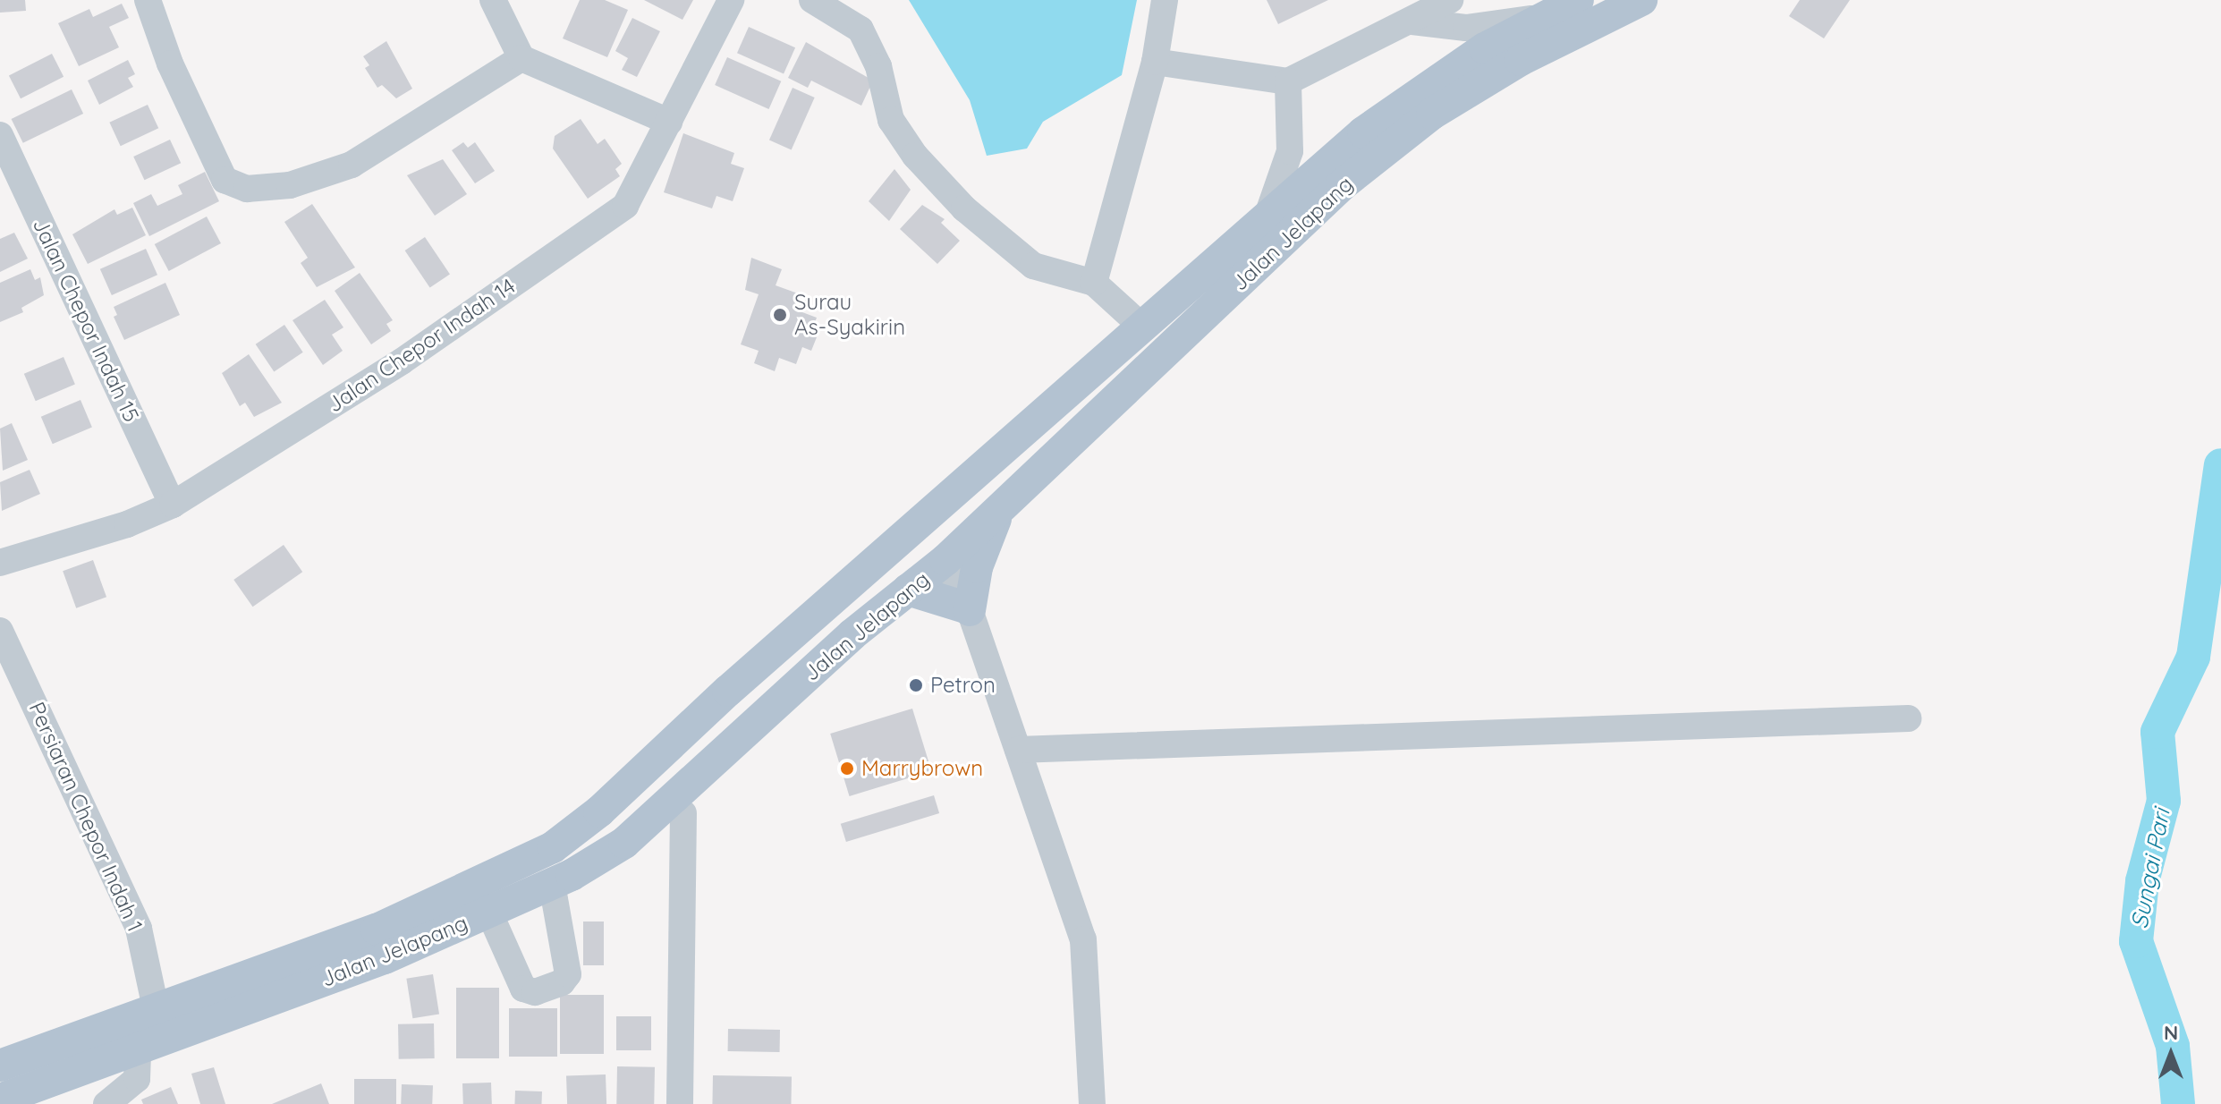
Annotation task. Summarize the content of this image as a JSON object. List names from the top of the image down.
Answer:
{
  "streets": {
    "main road": ["Jalan Jelapang"],
    "street": ["Jalan Chepor Indah 15", "Jalan Chepor Indah 14", "Persiaran Chepor Indah 1"]
  },
  "crossings": [
    ["Jalan Jelapang", "Persiaran Chepor Indah 1"],
    ["Jalan Chepor Indah 15", "Jalan Chepor Indah 14"]
  ],
  "water": ["Sungai Pari"],
  "places": ["Surau As-Syakirin", "Petron", "Marrybrown"],
  "north": "top"
}
